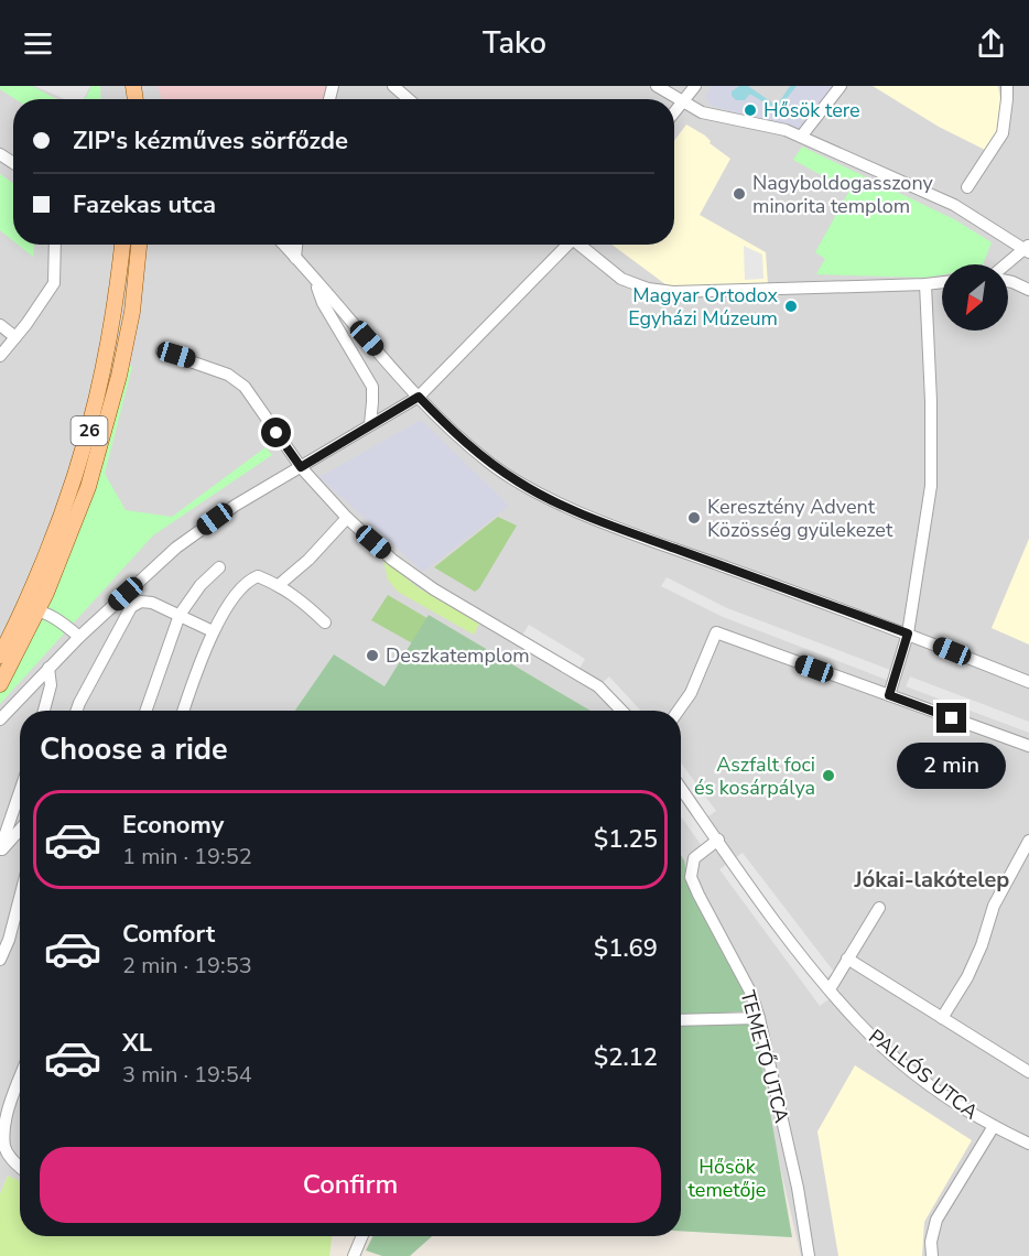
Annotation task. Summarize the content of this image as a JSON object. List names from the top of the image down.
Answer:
{
  "streets": {
    "main road": ["26"],
    "street": ["TEMETŐ UTCA", "PALLÓS UTCA"]
  },
  "crossings": [
    ["TEMETŐ UTCA", "PALLÓS UTCA"]
  ],
  "districts": ["Jókai-lakótelep"],
  "parks": ["Hősök temetője"],
  "places": [
    "Hősök tere",
    "Nagyboldogasszony minorita templom",
    "Magyar Ortodox Egyházi Múzeum",
    "Keresztény Advent Közösség gyülekezet",
    "Deszkatemplom",
    "Aszfalt foci és kosárpálya"
  ],
  "north": "bottom left",
  "page": {
    "header": "Tako",
    "banner": ["ZIP's kézműves sörfőzde", "Fazekas utca"],
    "heading": "Choose a ride",
    "bubble": "2 min",
    "list": [
      {
        "name": "Economy",
        "note": "1 min · 19:52",
        "value": "$1.25"
      },
      {
        "name": "Comfort",
        "note": "2 min · 19:53",
        "value": "$1.69"
      },
      {
        "name": "XL",
        "note": "3 min · 19:54",
        "value": "$2.12"
      }
    ],
    "buttons": "Confirm"
  }
}
